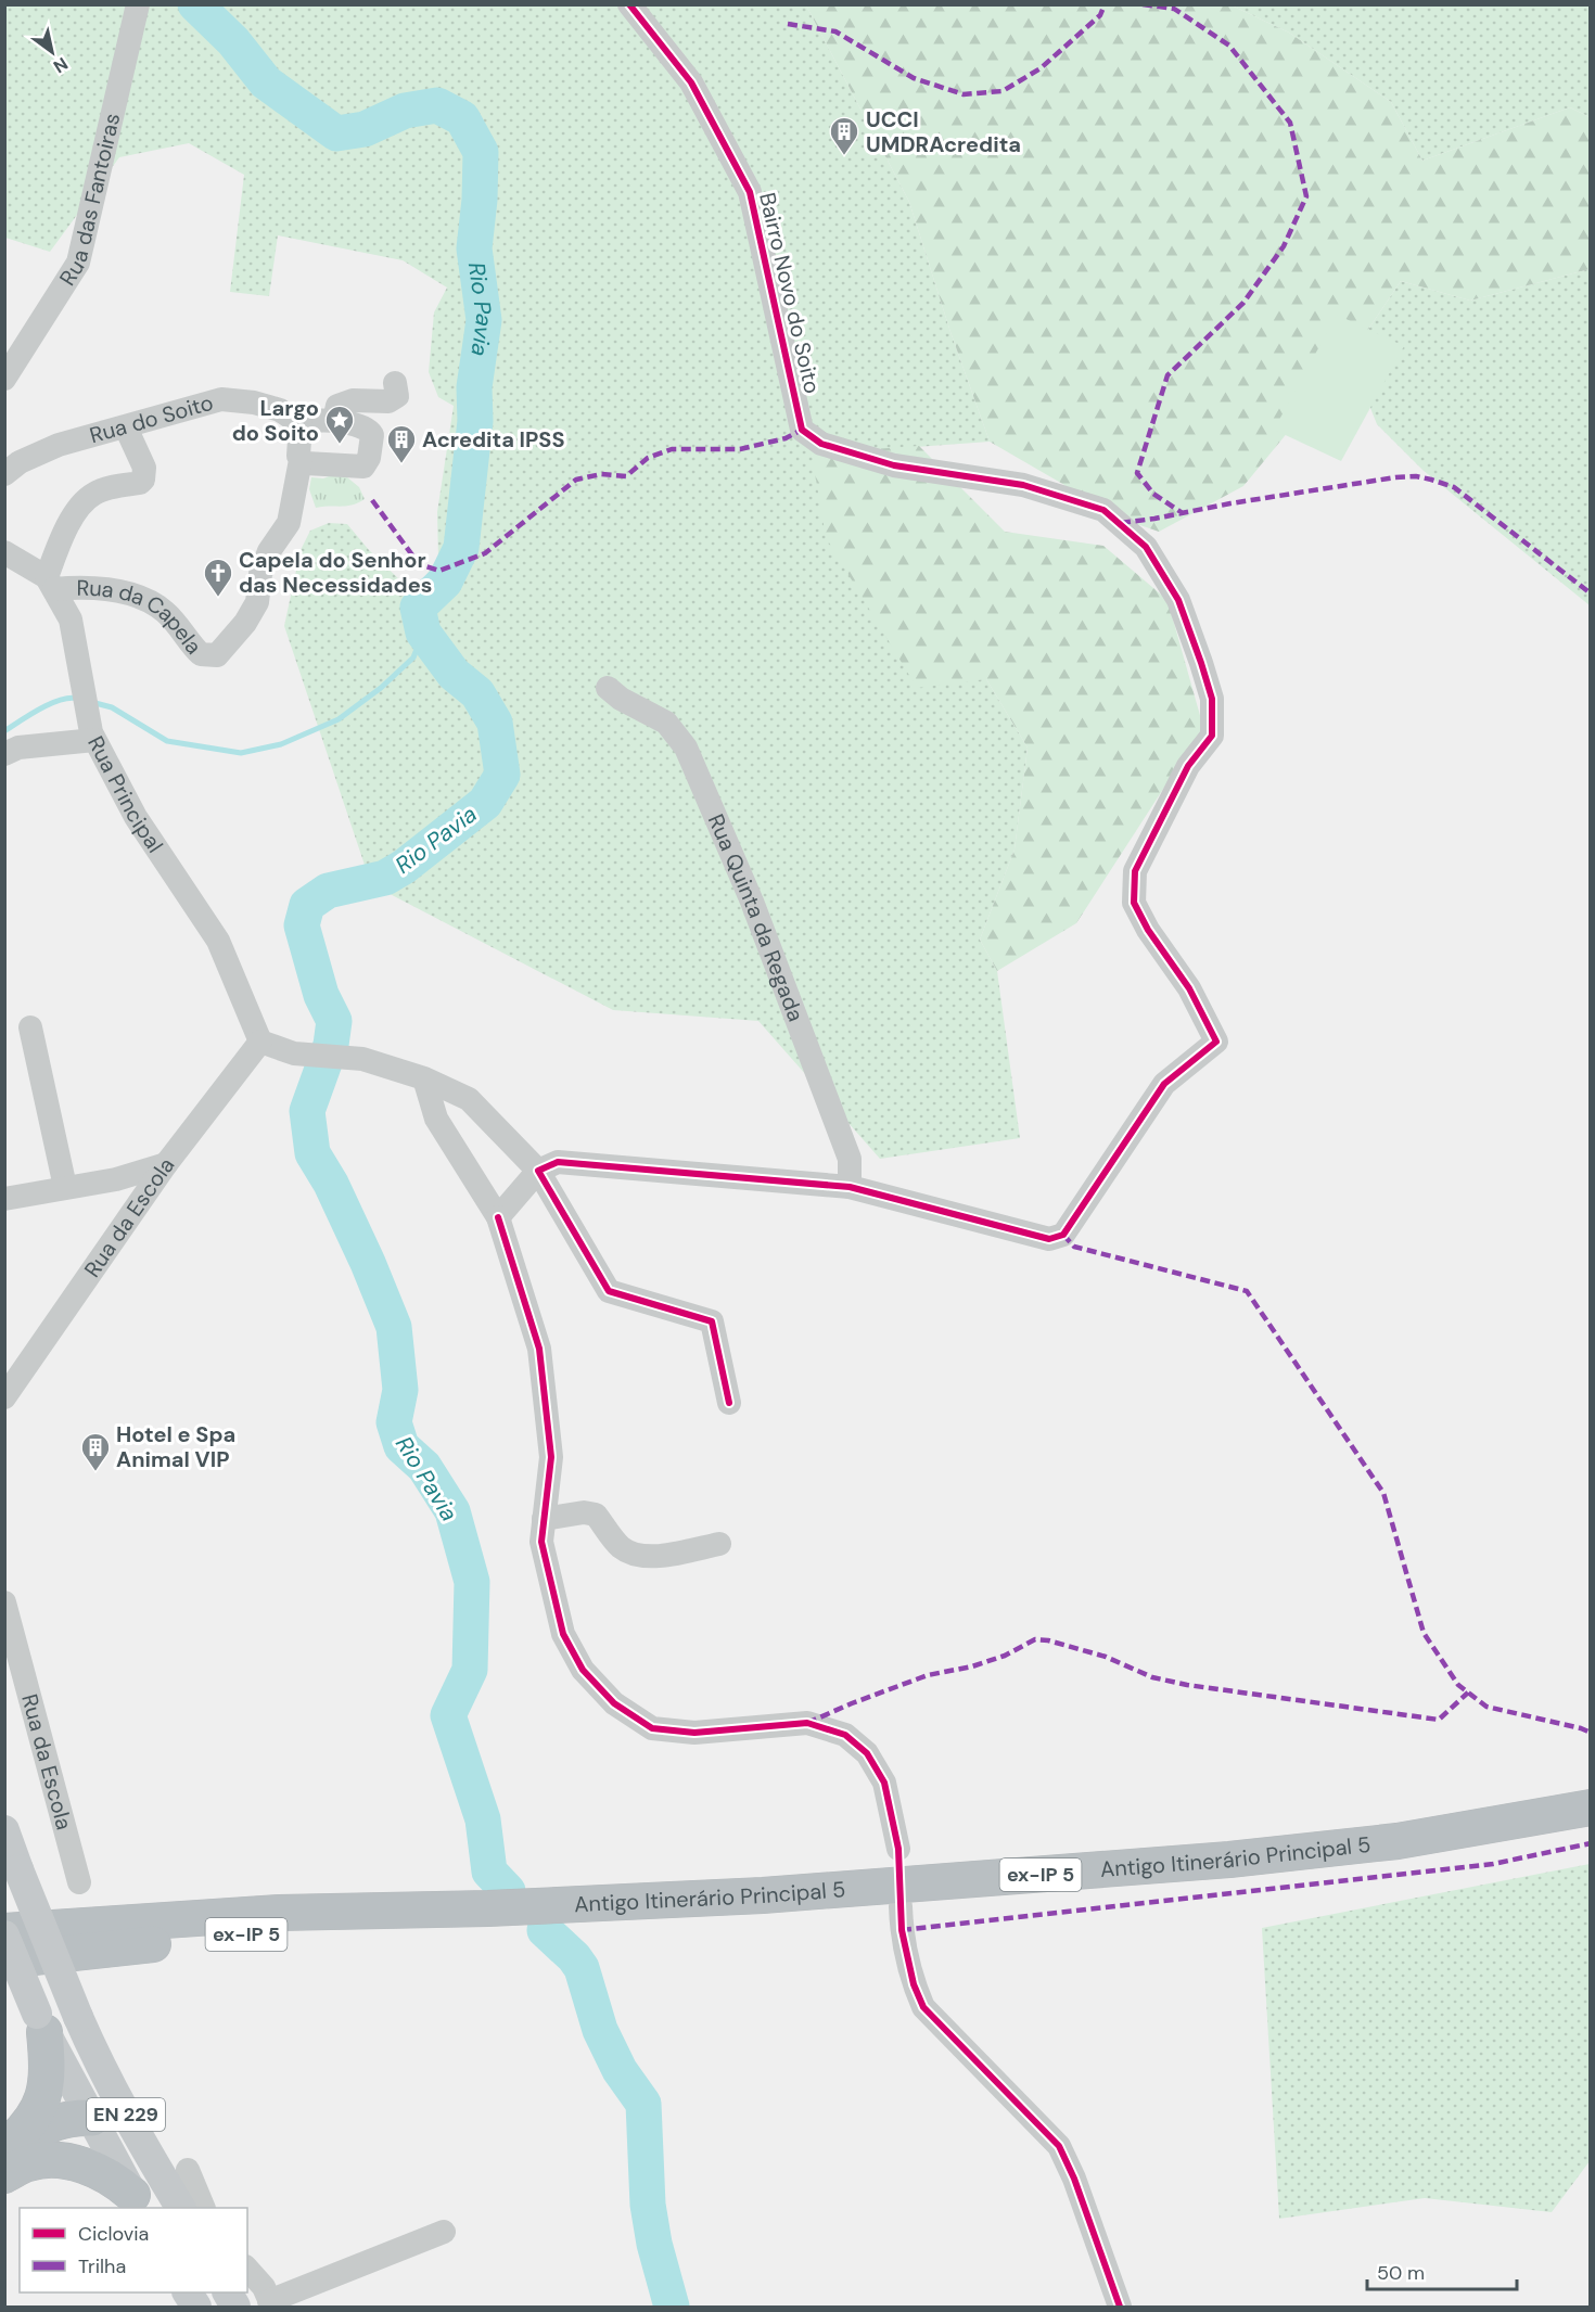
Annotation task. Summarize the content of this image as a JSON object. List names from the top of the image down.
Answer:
{
  "streets": {
    "highway": ["Antigo Itinerário Principal 5", "ex-IP 5"],
    "main road": ["EN 229"],
    "street": [
      "Rua das Fantoiras",
      "Bairro Novo do Soito",
      "Rua do Soito",
      "Rua da Capela",
      "Rua Principal",
      "Rua Quinta da Regada",
      "Rua da Escola"
    ]
  },
  "crossings": [
    ["Bairro Novo do Soito", "Rua Quinta da Regada"],
    ["Rua da Capela", "Rua Principal"],
    ["Rua Principal", "Rua da Escola"],
    ["Antigo Itinerário Principal 5", "EN 229"]
  ],
  "water": ["Rio Pavia"],
  "places": {
    "building": ["UCCI UMDRAcredita", "Acredita IPSS", "Hotel e Spa Animal VIP"],
    "place": ["Largo do Soito"],
    "church": ["Capela do Senhor das Necessidades"]
  },
  "legend": ["Ciclovia", "Trilha"],
  "scale_bar": "50 m",
  "north": "bottom right"
}
